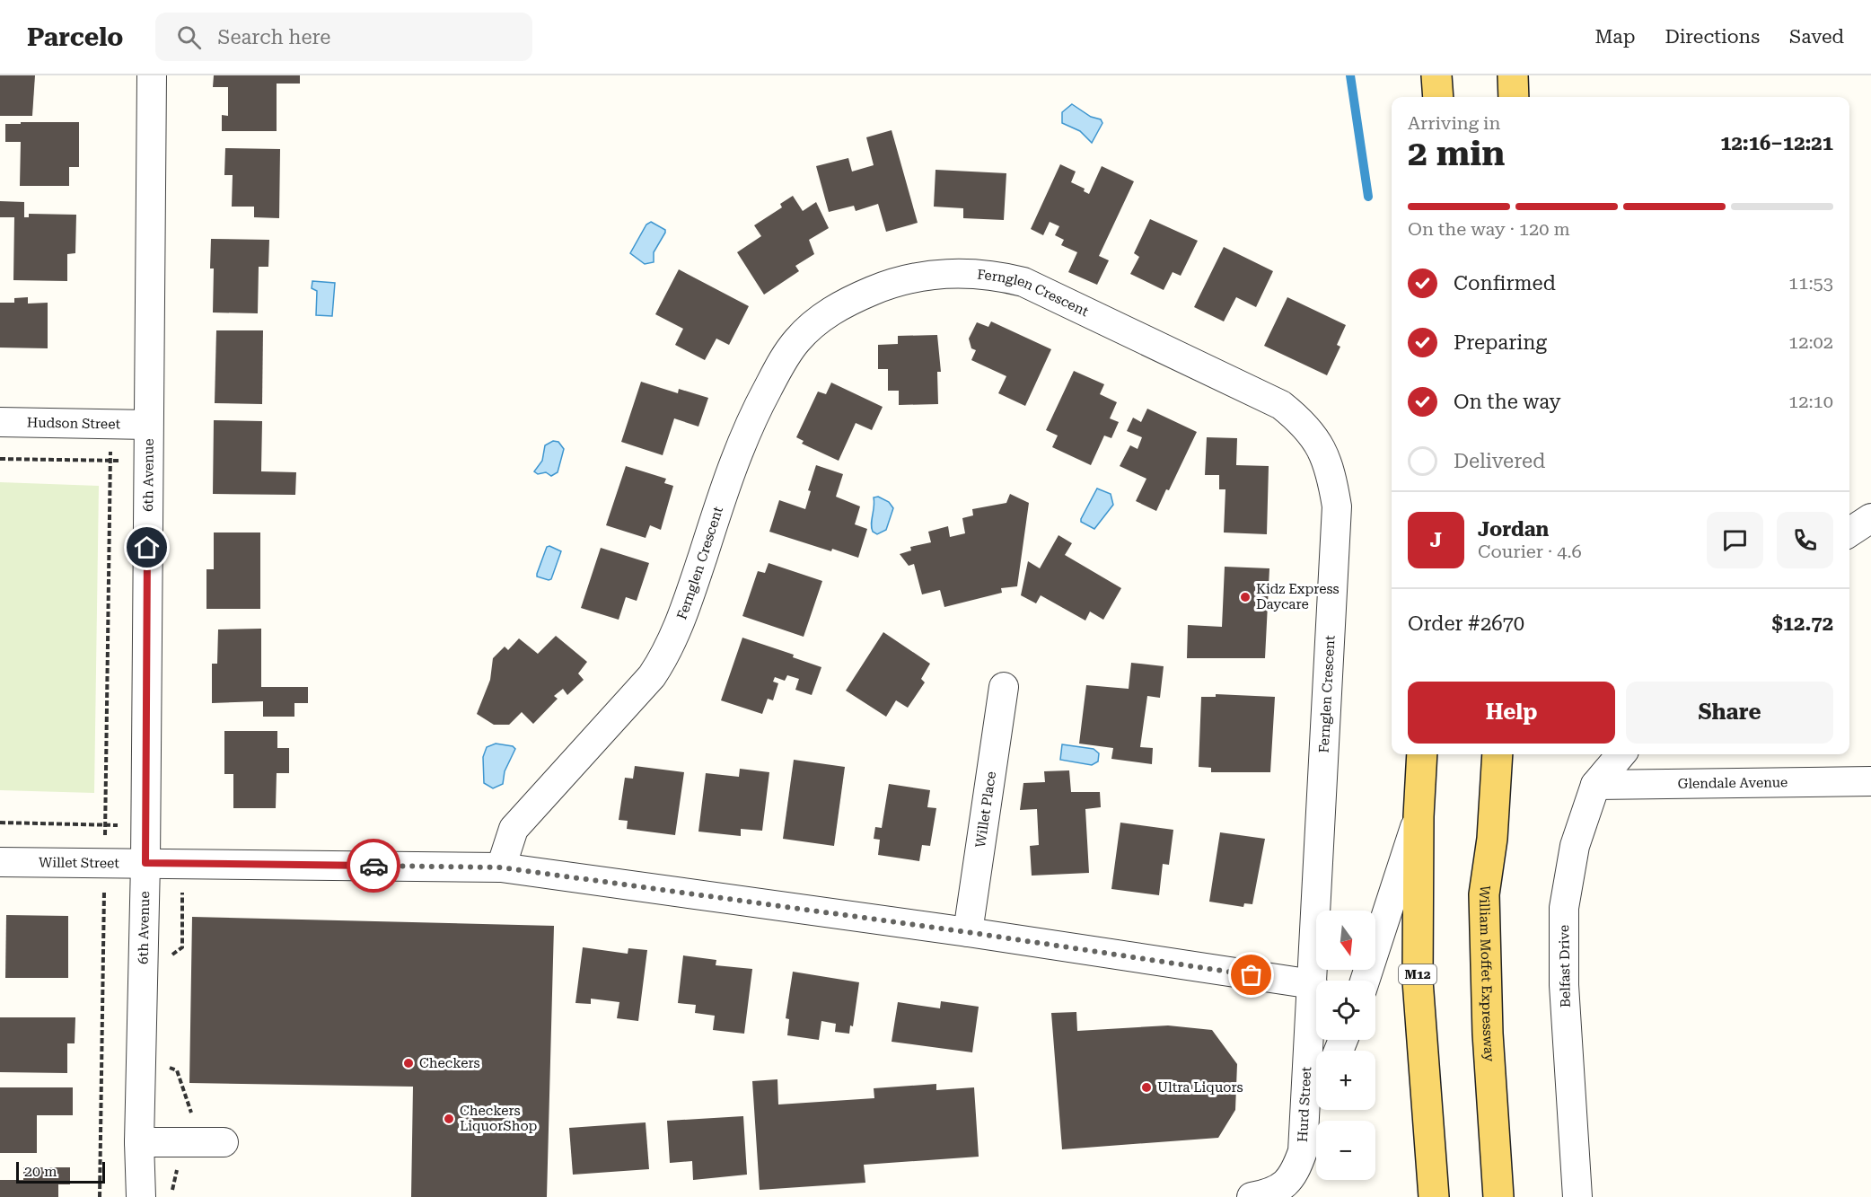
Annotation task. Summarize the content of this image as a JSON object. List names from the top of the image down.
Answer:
{
  "streets": {
    "main road": ["William Moffet Expressway", "M12"],
    "street": [
      "Fernglen Crescent",
      "Hudson Street",
      "6th Avenue",
      "Glendale Avenue",
      "Willet Place",
      "Willet Street",
      "Belfast Drive",
      "Hurd Street"
    ]
  },
  "crossings": [
    ["Fernglen Crescent", "Willet Street"],
    ["Fernglen Crescent", "Hurd Street"],
    ["Hudson Street", "6th Avenue"],
    ["6th Avenue", "Willet Street"],
    ["Glendale Avenue", "Belfast Drive"],
    ["Willet Place", "Willet Street"],
    ["Willet Street", "Hurd Street"]
  ],
  "places": [
    "Kidz Express Daycare",
    "Checkers",
    "Ultra Liquors",
    "Checkers LiquorShop"
  ],
  "scale_bar": "20 m",
  "north": "bottom",
  "page": {
    "header": "Parcelo",
    "search": "Search here",
    "nav": ["Map", "Directions", "Saved"],
    "heading": ["2 min", "Arriving in", "12:16–12:21"],
    "panel": [
      "Jordan",
      "Courier · 4.6",
      "Order #2670",
      "$12.72"
    ],
    "bar": "On the way · 120 m",
    "list": [
      ["Confirmed", "11:53"],
      ["Preparing", "12:02"],
      ["On the way", "12:10"],
      "Delivered"
    ],
    "round": "J",
    "buttons": ["Help", "Share"],
    "map_buttons": ["+", "−"],
    "scale": "20 m"
  }
}
